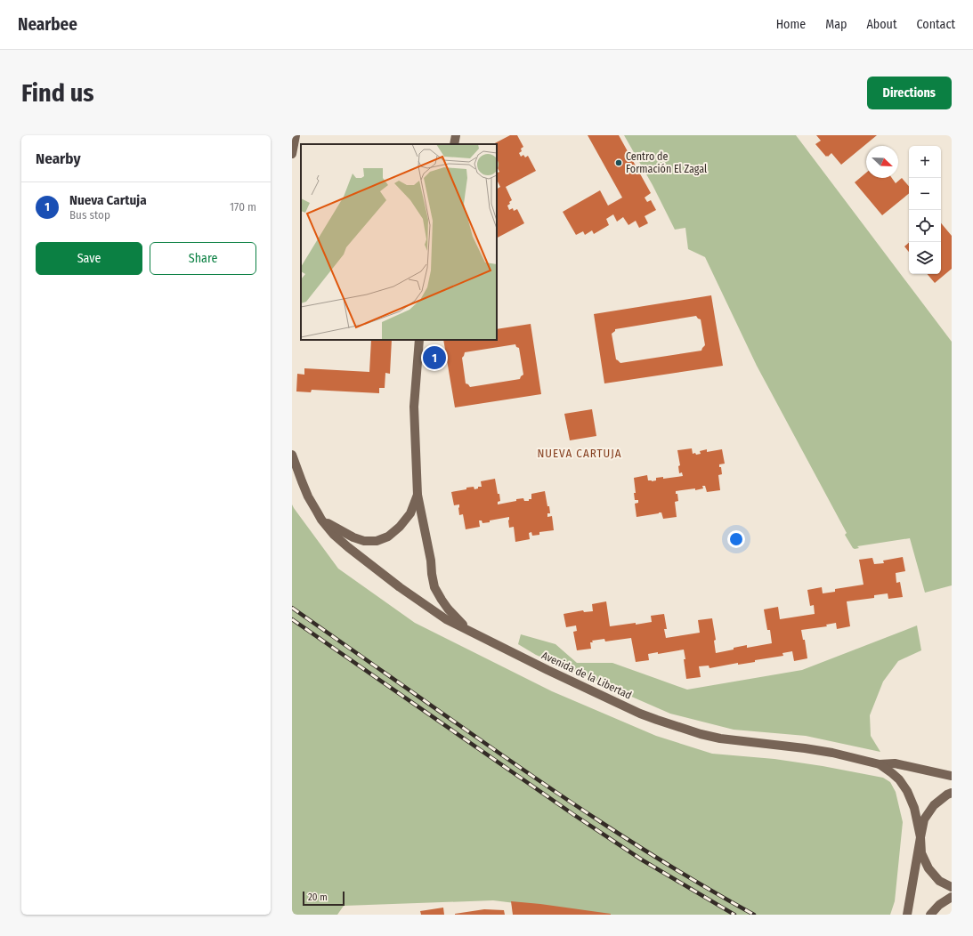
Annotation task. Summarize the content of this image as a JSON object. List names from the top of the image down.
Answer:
{
  "streets": {
    "main road": ["Avenida de la Libertad"]
  },
  "districts": ["NUEVA CARTUJA"],
  "places": ["Centro de Formación El Zagal"],
  "scale_bar": "20 m",
  "north": "bottom right",
  "page": {
    "header": "Nearbee",
    "nav": [
      "Home",
      "Map",
      "About",
      "Contact"
    ],
    "buttons": [
      "Directions",
      ["Save", "Share"]
    ],
    "title": "Find us",
    "heading": "Nearby",
    "map_buttons": ["+", "−"],
    "list": [
      {
        "mark": "1",
        "name": "Nueva Cartuja",
        "note": "Bus stop",
        "value": "170 m"
      }
    ],
    "pins": "1",
    "scale": "20 m"
  }
}
